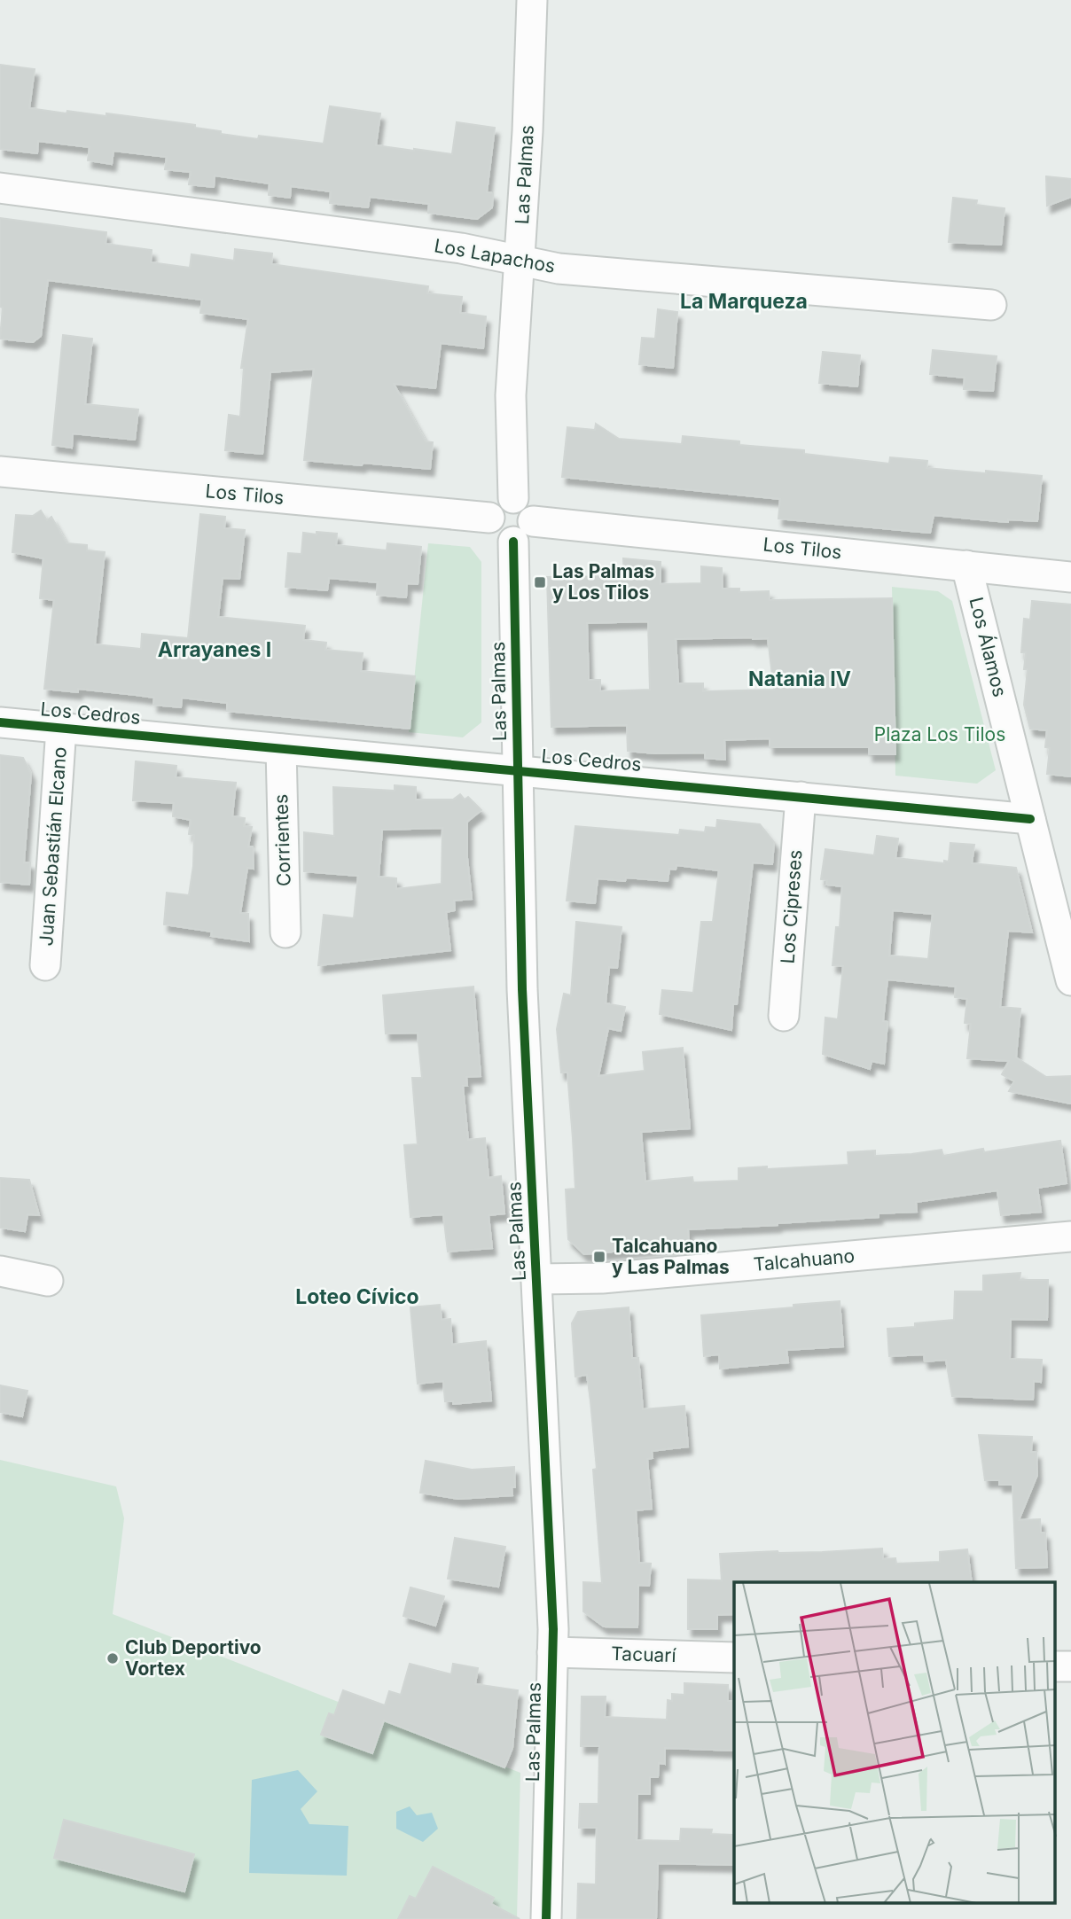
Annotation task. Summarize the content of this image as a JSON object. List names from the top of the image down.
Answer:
{
  "streets": {
    "street": [
      "Las Palmas",
      "Los Lapachos",
      "Los Tilos",
      "Los Álamos",
      "Los Cedros",
      "Corrientes",
      "Juan Sebastián Elcano",
      "Los Cipreses",
      "Talcahuano",
      "Tacuarí"
    ]
  },
  "crossings": [
    ["Las Palmas", "Los Lapachos"],
    ["Las Palmas", "Los Tilos"],
    ["Las Palmas", "Los Cedros"],
    ["Las Palmas", "Talcahuano"],
    ["Las Palmas", "Tacuarí"],
    ["Los Tilos", "Los Álamos"],
    ["Los Álamos", "Los Cedros"],
    ["Los Cedros", "Corrientes"],
    ["Los Cedros", "Juan Sebastián Elcano"],
    ["Los Cedros", "Los Cipreses"]
  ],
  "districts": [
    "La Marqueza",
    "Arrayanes I",
    "Natania IV",
    "Loteo Cívico"
  ],
  "parks": ["Plaza Los Tilos"],
  "places": {
    "transit": ["Las Palmas y Los Tilos", "Talcahuano y Las Palmas"],
    "other": ["Club Deportivo Vortex"]
  }
}
